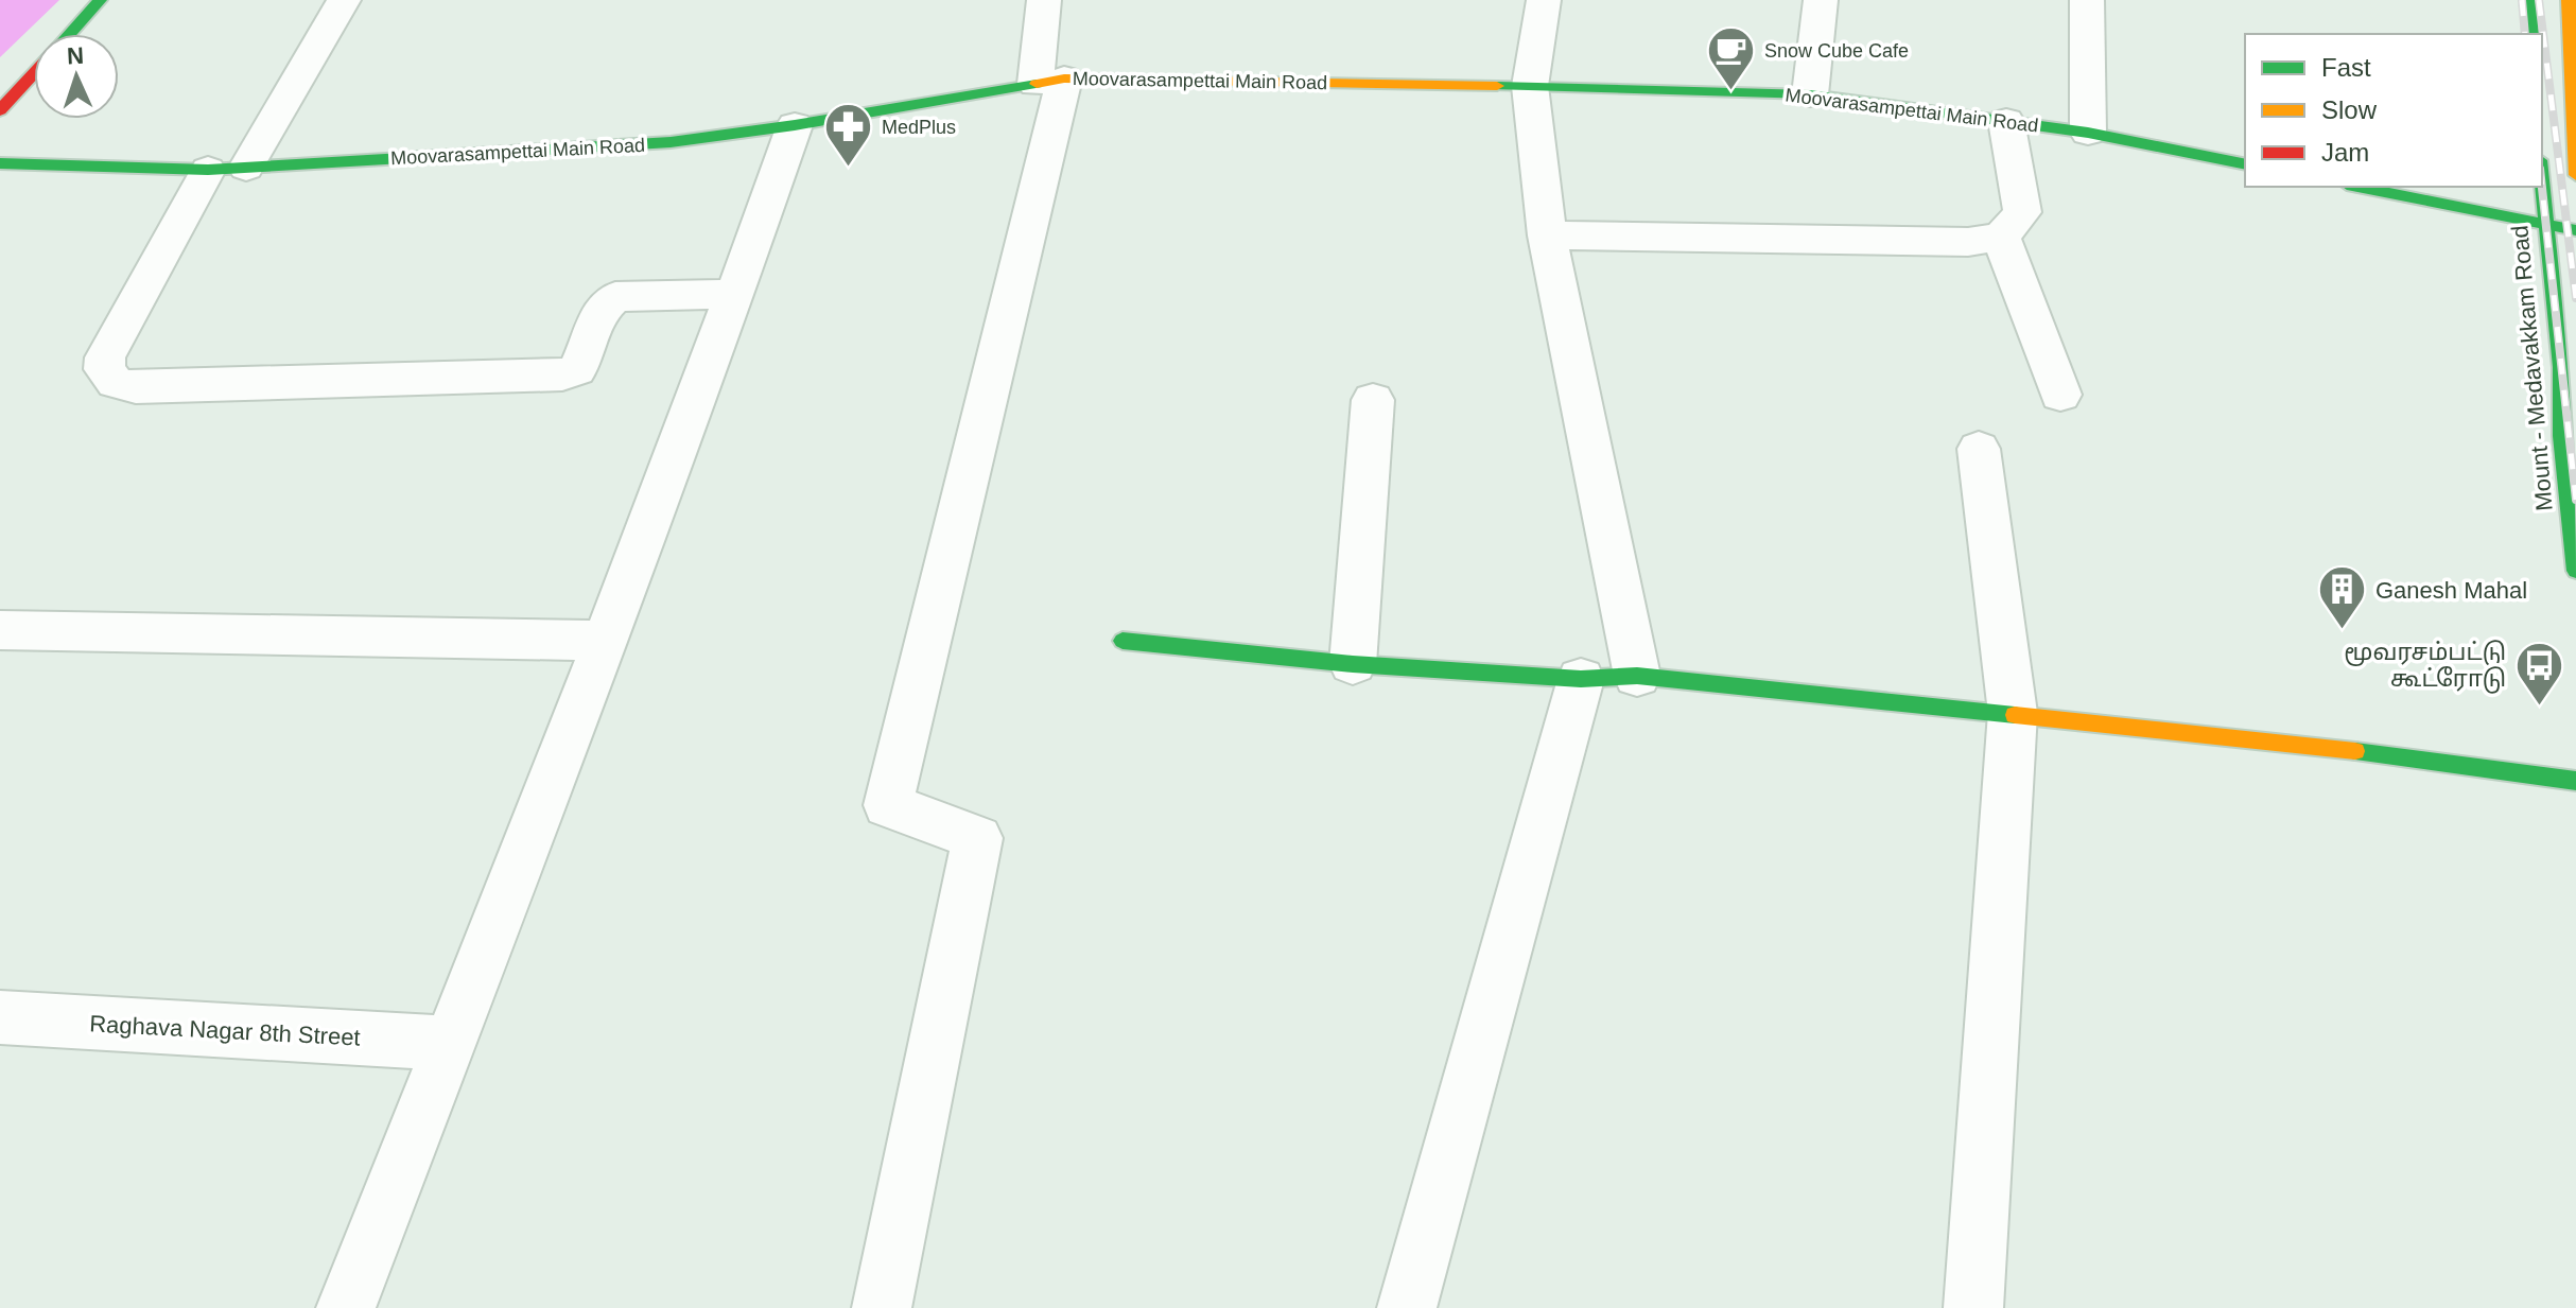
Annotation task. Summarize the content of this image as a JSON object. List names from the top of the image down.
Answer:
{
  "streets": {
    "street": ["Moovarasampettai Main Road", "Mount - Medavakkam Road", "Raghava Nagar 8th Street"]
  },
  "places": {
    "cafe": ["Snow Cube Cafe"],
    "pharmacy": ["MedPlus"],
    "building": ["Ganesh Mahal"],
    "bus stop": ["மூவரசம்பட்டு கூட்ரோடு"]
  },
  "legend": ["Fast", "Slow", "Jam"],
  "north": "top"
}
